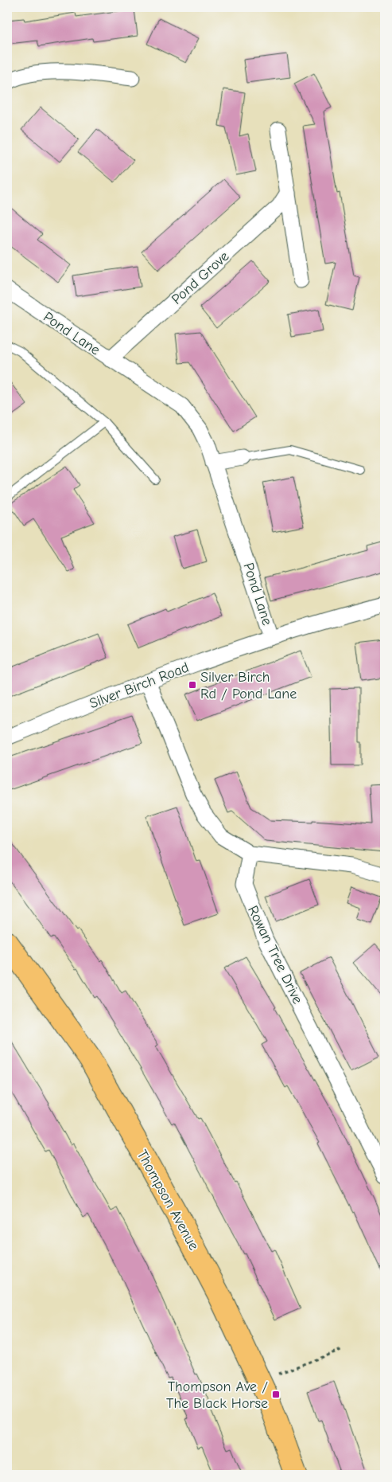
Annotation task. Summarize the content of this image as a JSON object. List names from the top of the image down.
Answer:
{
  "streets": {
    "highway": ["Thompson Avenue"],
    "street": [
      "Pond Grove",
      "Pond Lane",
      "Silver Birch Road",
      "Rowan Tree Drive"
    ]
  },
  "crossings": [
    ["Pond Grove", "Pond Lane"],
    ["Pond Lane", "Silver Birch Road"]
  ],
  "places": {
    "transit": ["Silver Birch Rd / Pond Lane", "Thompson Ave / The Black Horse"]
  }
}
